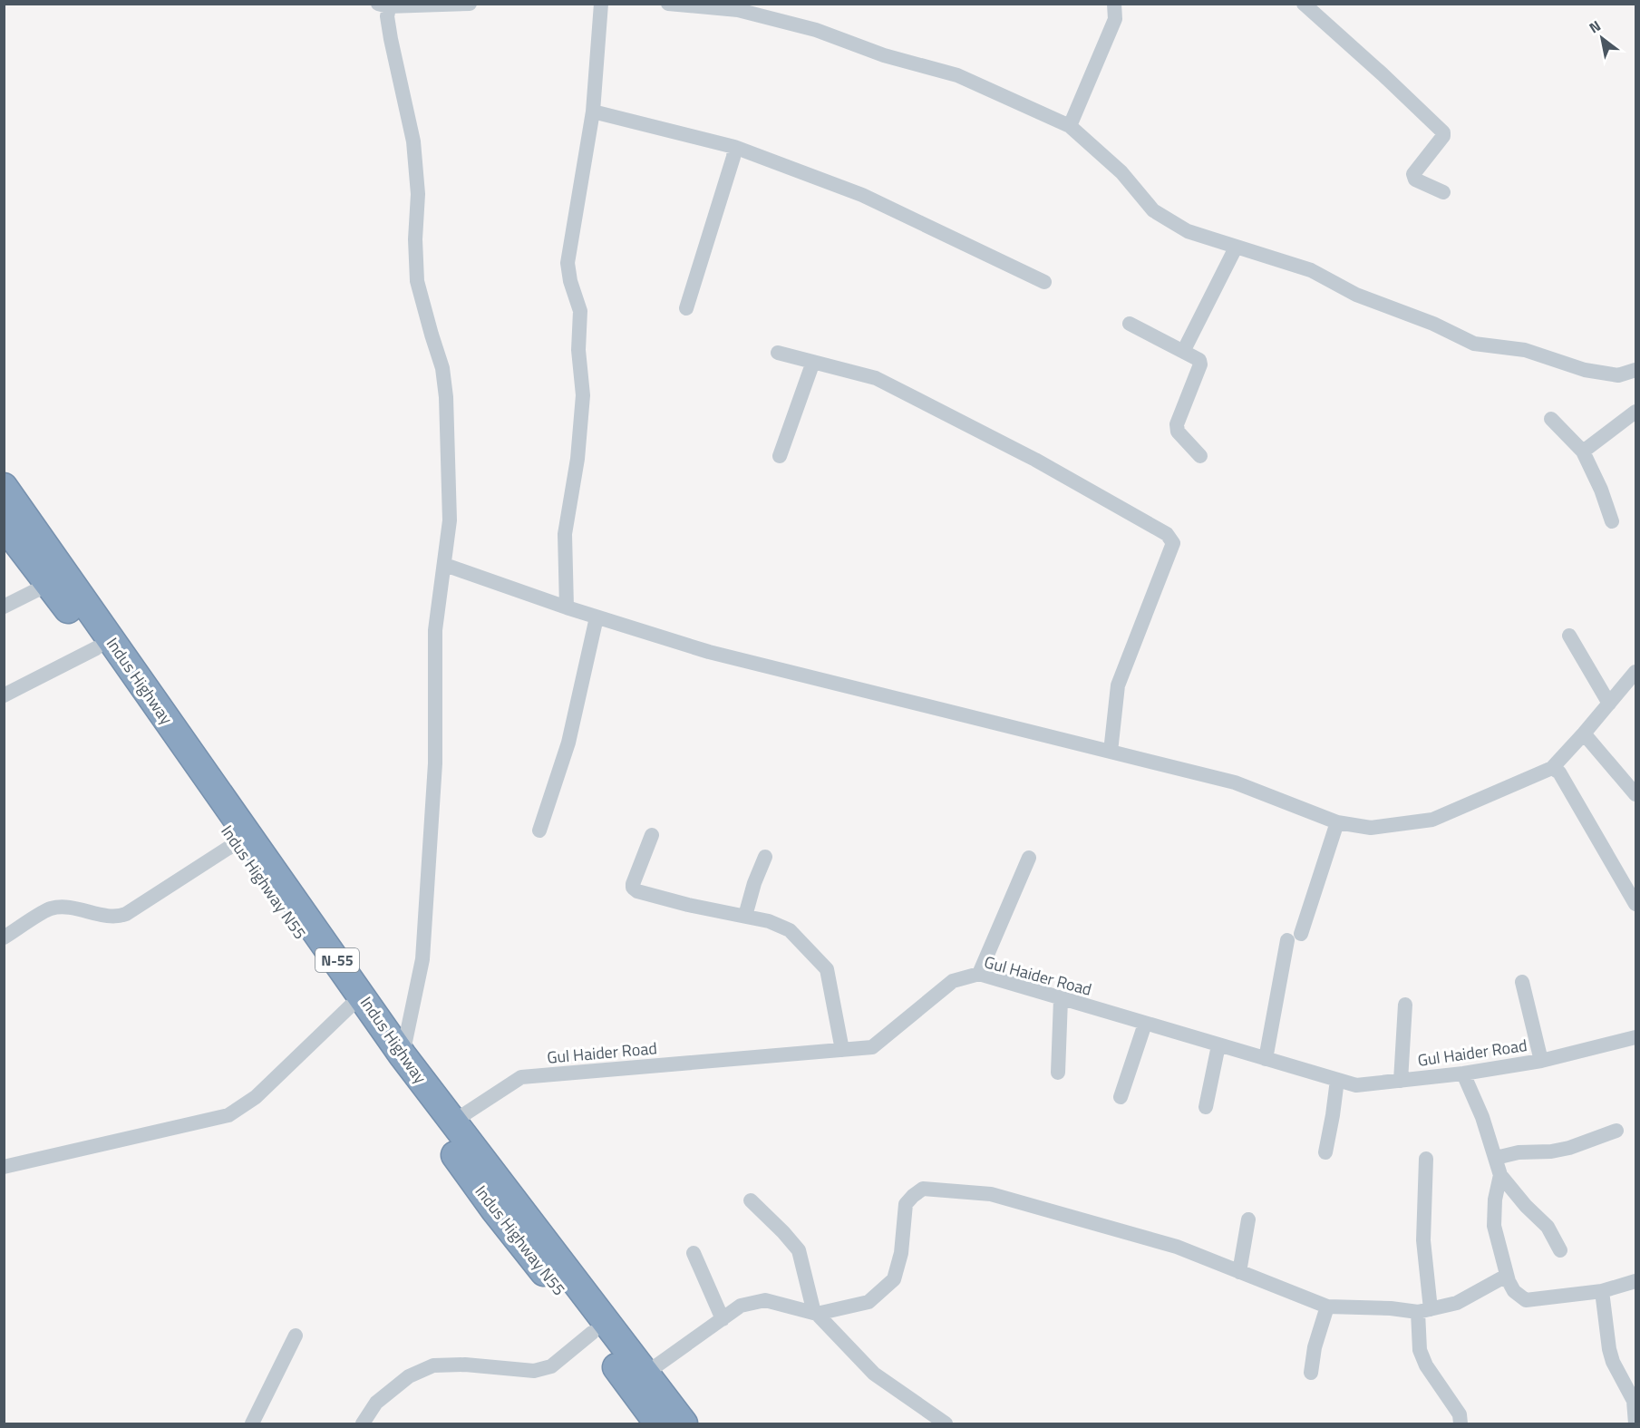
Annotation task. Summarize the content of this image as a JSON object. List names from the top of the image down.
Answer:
{
  "streets": {
    "highway": ["Indus Highway", "Indus Highway N55", "N-55"],
    "street": ["Gul Haider Road"]
  },
  "crossings": [
    ["Indus Highway", "Gul Haider Road"]
  ],
  "north": "top left"
}
